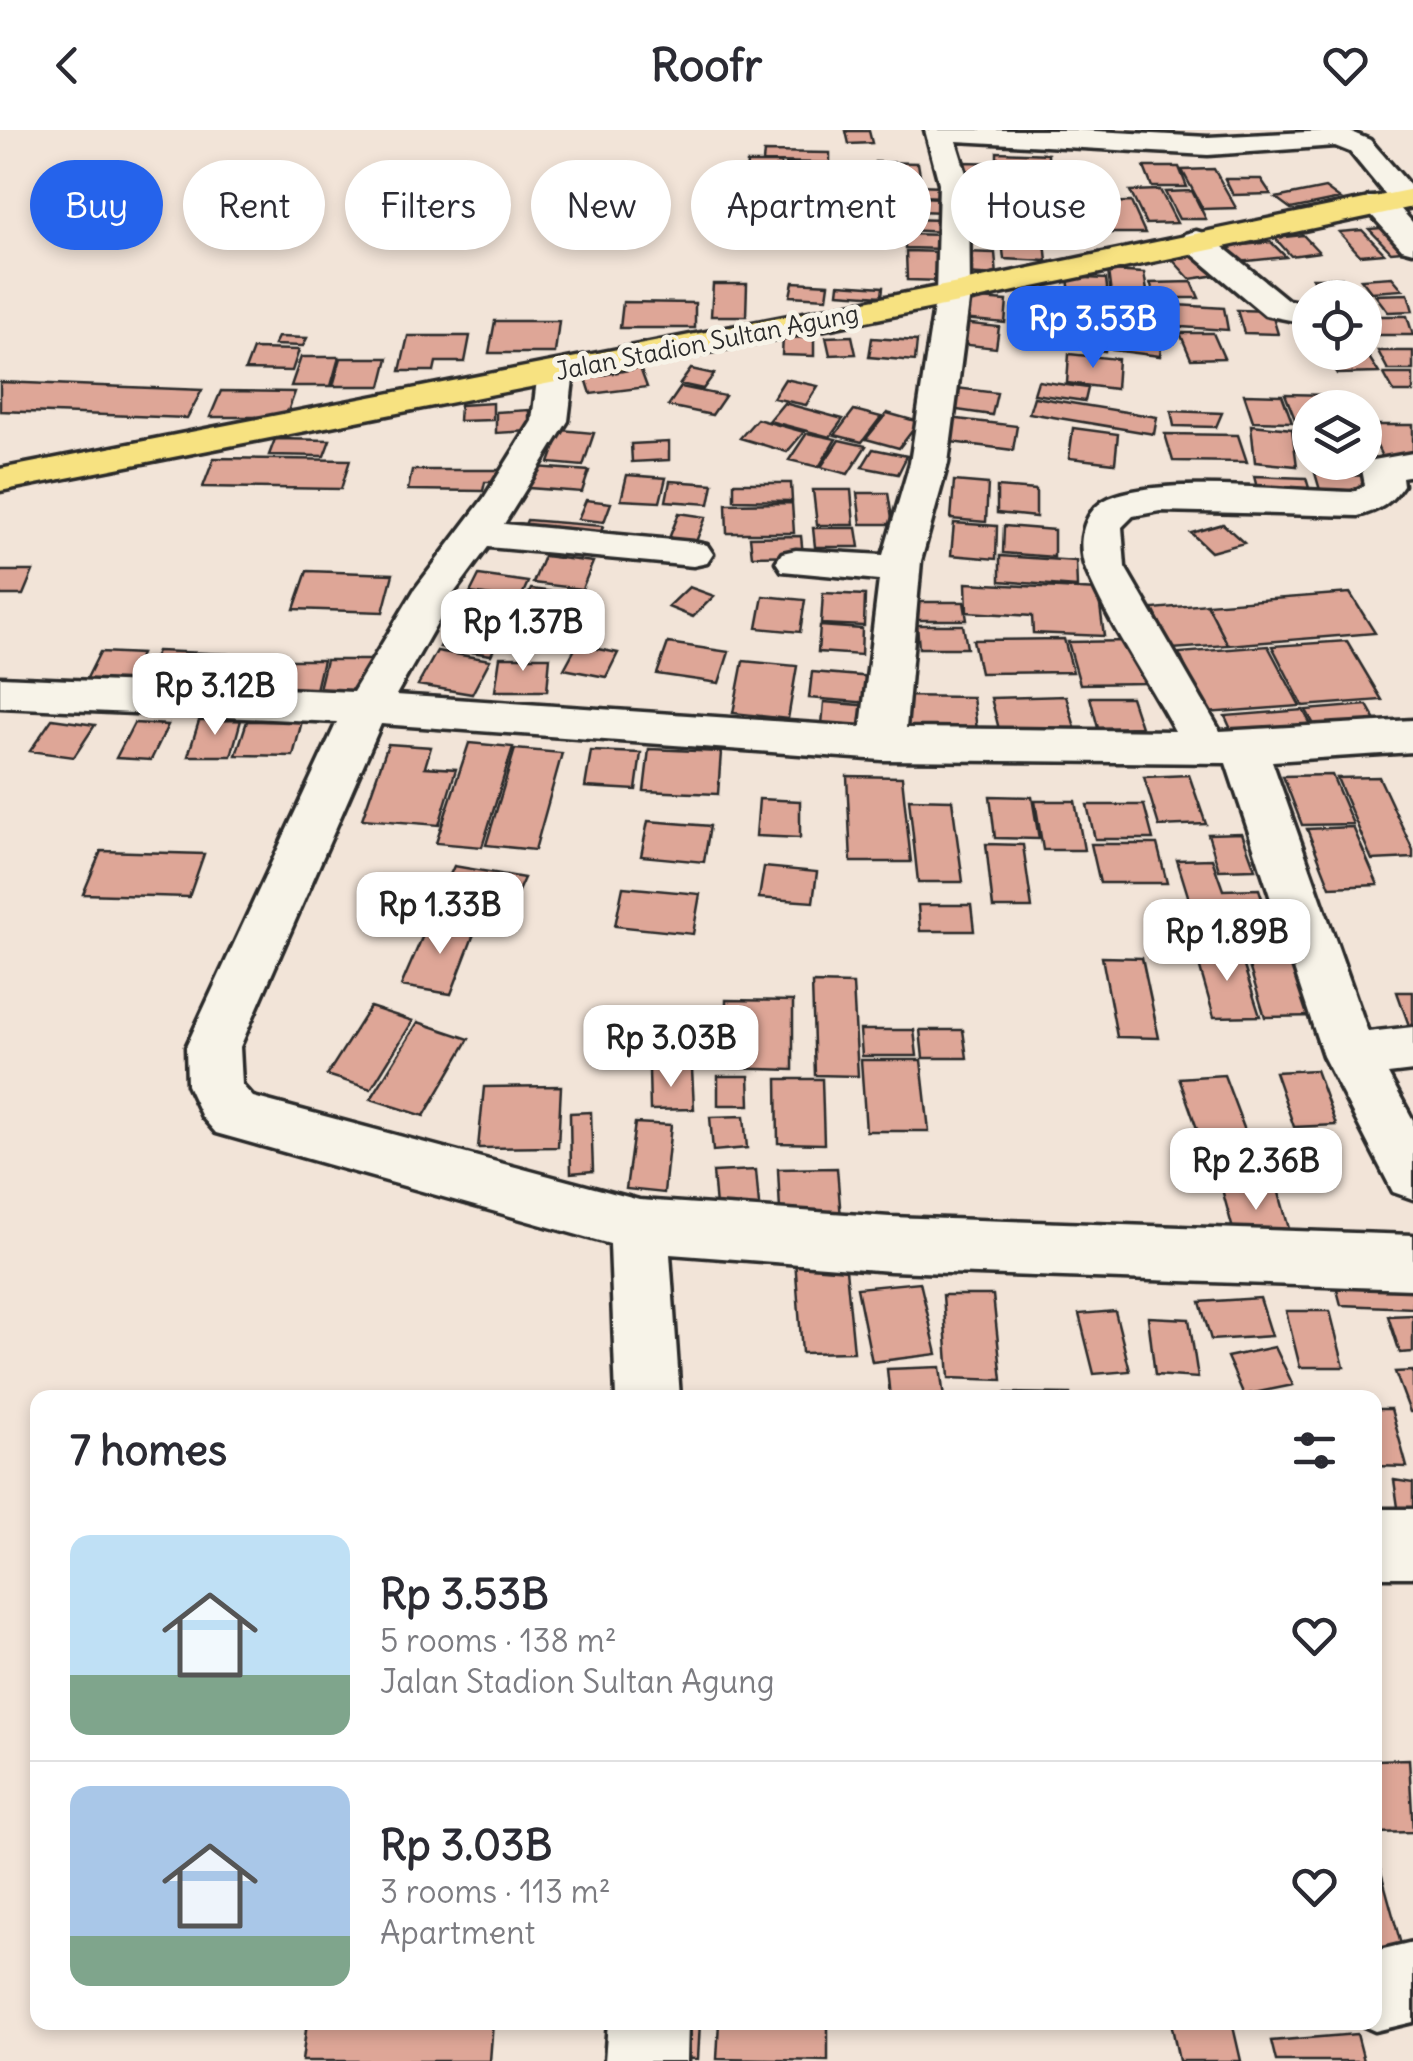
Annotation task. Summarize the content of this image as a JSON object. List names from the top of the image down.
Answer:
{
  "streets": {
    "main road": ["Jalan Stadion Sultan Agung"]
  },
  "page": {
    "header": "Roofr",
    "chip": [
      "Buy",
      "Rent",
      "Filters",
      "New",
      "Apartment",
      "House"
    ],
    "price": [
      "Rp 3.53B",
      "Rp 1.37B",
      "Rp 3.12B",
      "Rp 1.33B",
      "Rp 1.89B",
      "Rp 3.03B",
      "Rp 2.36B"
    ],
    "heading": "7 homes",
    "list": [
      {
        "name": "Rp 3.53B",
        "note": "5 rooms · 138 m² · Jalan Stadion Sultan Agung"
      },
      {
        "name": "Rp 3.03B",
        "note": "3 rooms · 113 m² · Apartment"
      }
    ]
  }
}
